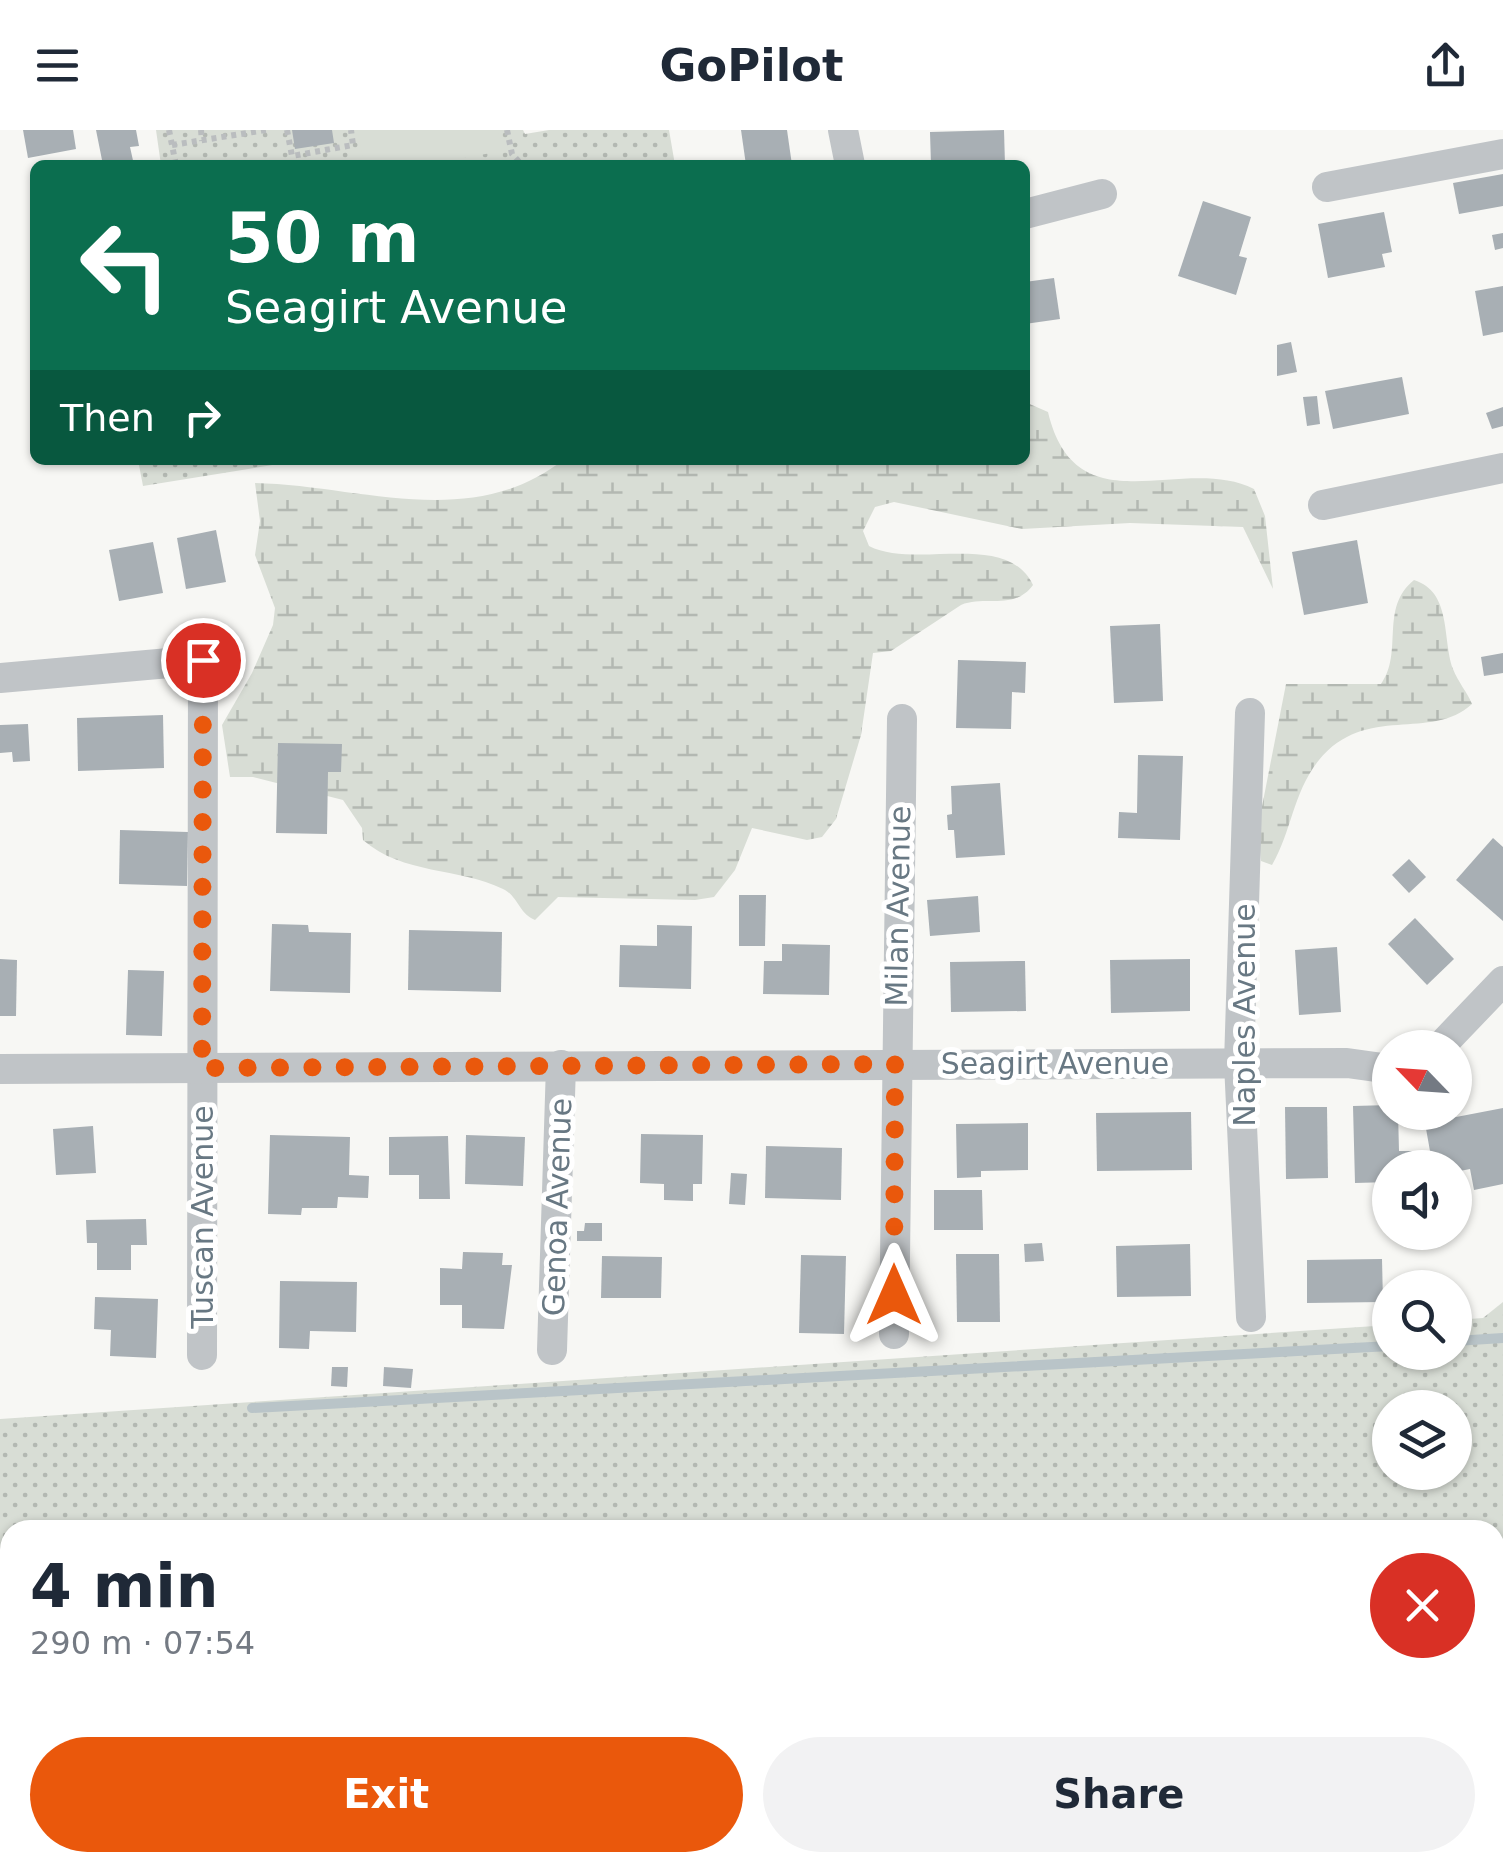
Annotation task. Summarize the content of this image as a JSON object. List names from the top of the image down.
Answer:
{
  "streets": {
    "street": [
      "Milan Avenue",
      "Naples Avenue",
      "Seagirt Avenue",
      "Genoa Avenue",
      "Tuscan Avenue"
    ]
  },
  "crossings": [
    ["Milan Avenue", "Seagirt Avenue"],
    ["Naples Avenue", "Seagirt Avenue"],
    ["Seagirt Avenue", "Genoa Avenue"],
    ["Seagirt Avenue", "Tuscan Avenue"]
  ],
  "north": "top left",
  "page": {
    "header": "GoPilot",
    "turn": ["50 m", "Seagirt Avenue"],
    "then": "Then",
    "heading": ["4 min", "290 m · 07:54"],
    "buttons": ["Exit", "Share"]
  }
}
